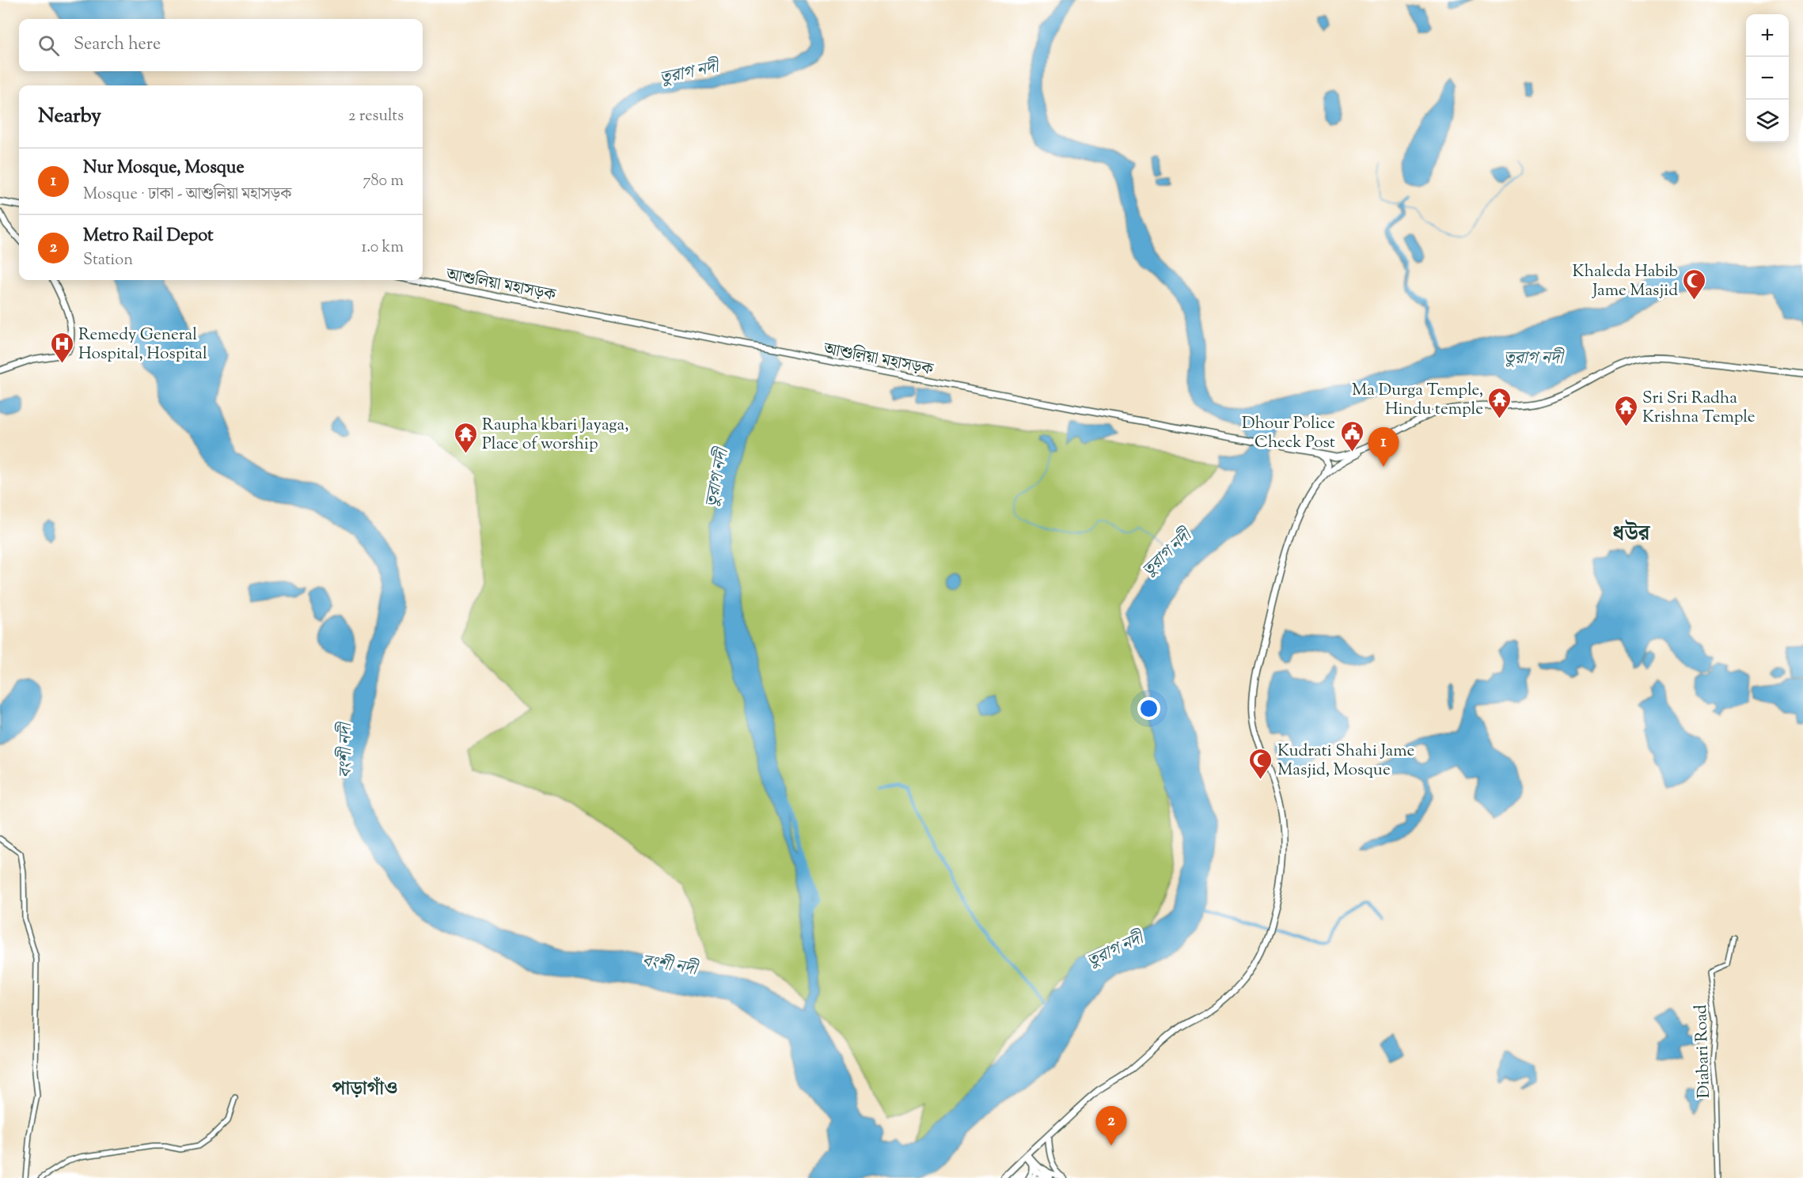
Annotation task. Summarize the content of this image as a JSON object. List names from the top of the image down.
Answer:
{
  "streets": {
    "highway": ["আশুলিয়া মহাসড়ক"],
    "street": ["Diabari Road"]
  },
  "districts": ["ধউর", "পাড়াগাঁও"],
  "water": ["তুরাগ নদী", "বংশী নদী"],
  "places": {
    "mosque": ["Khaleda Habib Jame Masjid", "Kudrati Shahi Jame Masjid, Mosque"],
    "hospital": ["Remedy General Hospital, Hospital"],
    "temple": ["Ma Durga Temple, Hindu temple", "Sri Sri Radha Krishna Temple", "Raupha kbari Jayaga, Place of worship"],
    "public building": ["Dhour Police Check Post"]
  },
  "page": {
    "map_buttons": ["+", "−"],
    "search": "Search here",
    "heading": ["Nearby", "2 results"],
    "list": [
      {
        "mark": "1",
        "name": "Nur Mosque, Mosque",
        "note": "Mosque · ঢাকা - আশুলিয়া মহাসড়ক",
        "value": "780 m"
      },
      {
        "mark": "2",
        "name": "Metro Rail Depot",
        "note": "Station",
        "value": "1.0 km"
      }
    ],
    "pins": ["1", "2"]
  }
}
